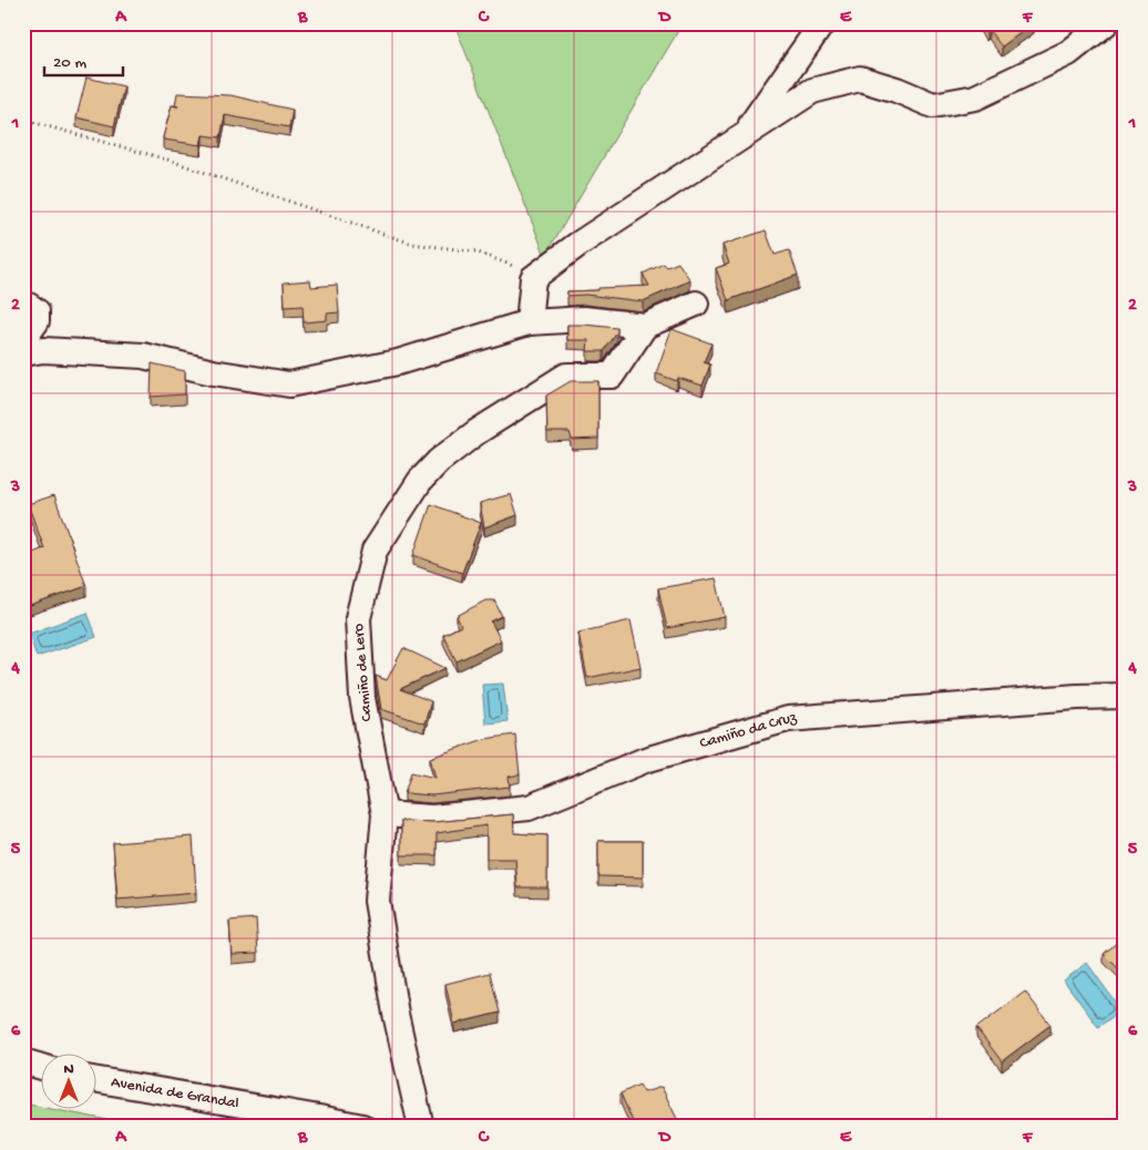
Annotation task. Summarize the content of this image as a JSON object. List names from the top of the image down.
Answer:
{
  "streets": {
    "street": ["Camiño de Lero", "Camiño da Cruz", "Avenida de Grandal"]
  },
  "crossings": [
    ["Camiño de Lero", "Camiño da Cruz"]
  ],
  "scale_bar": "20 m",
  "north": "top",
  "grid": {
    "columns": [
      "A",
      "B",
      "C",
      "D",
      "E",
      "F"
    ],
    "rows": [
      "1",
      "2",
      "3",
      "4",
      "5",
      "6"
    ]
  }
}
